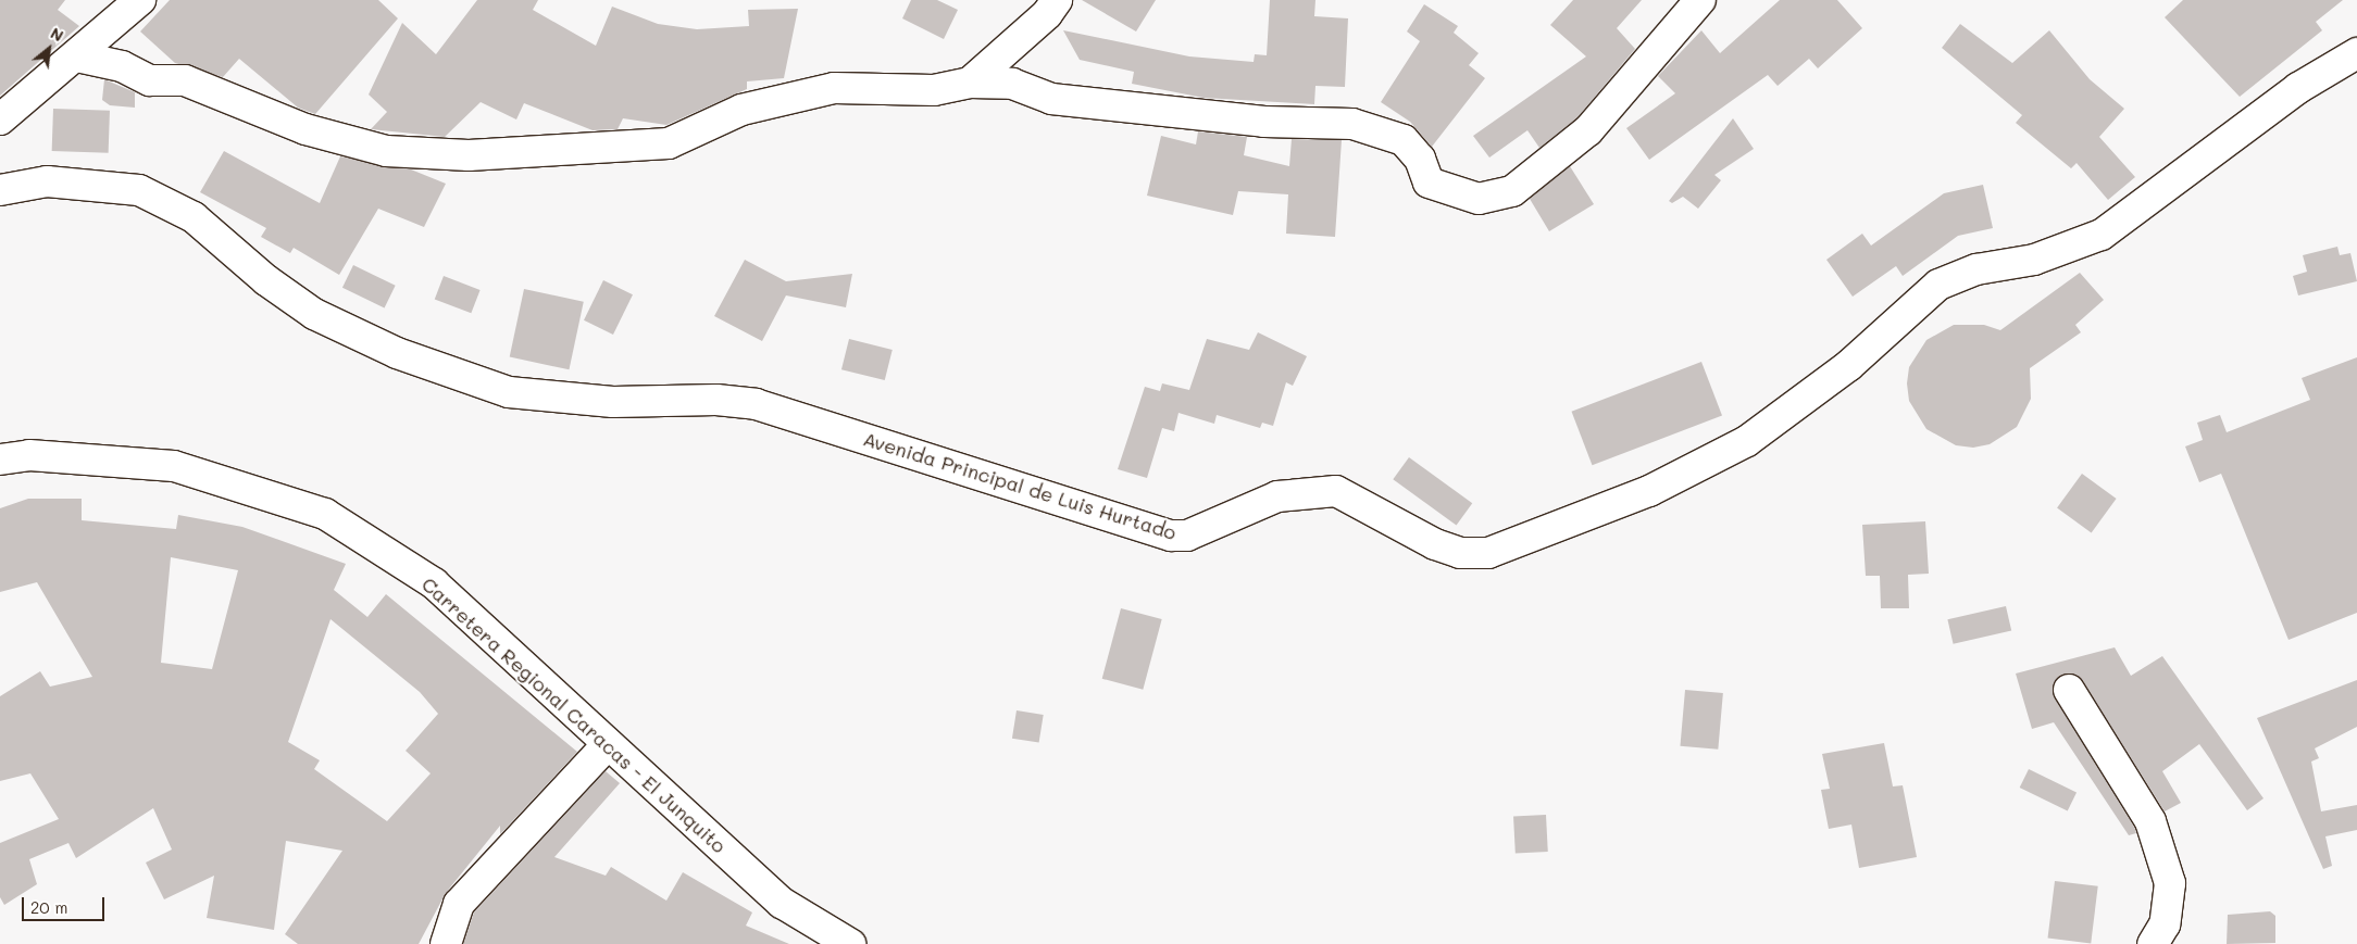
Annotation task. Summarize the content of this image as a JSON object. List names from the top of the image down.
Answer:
{
  "streets": {
    "street": ["Avenida Principal de Luis Hurtado", "Carretera Regional Caracas - El Junquito"]
  },
  "scale_bar": "20 m",
  "north": "top right"
}
